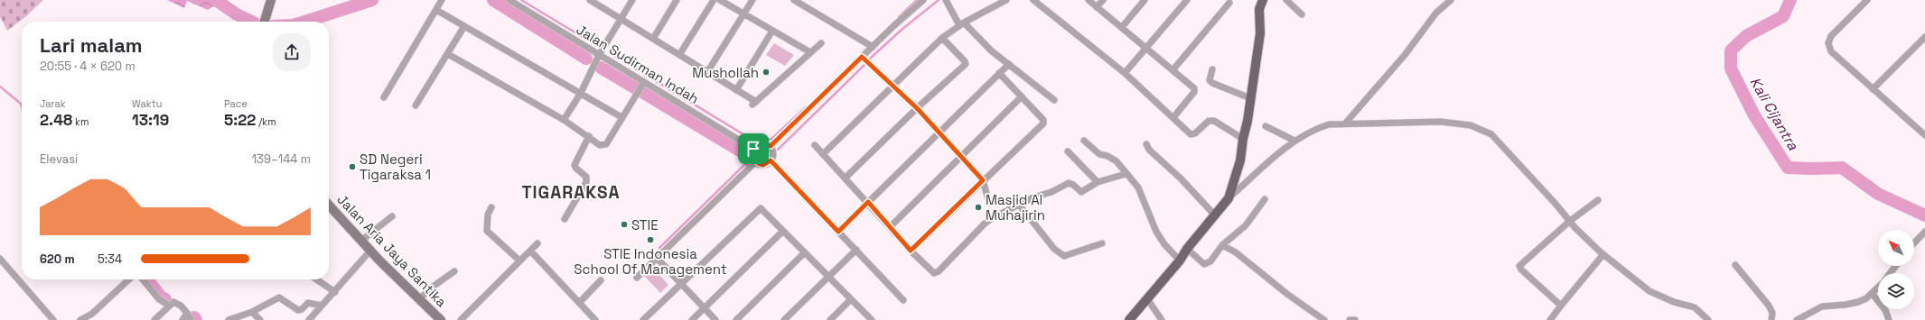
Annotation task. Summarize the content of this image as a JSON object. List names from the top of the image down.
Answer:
{
  "streets": {
    "street": ["Jalan Sudirman Indah", "Jalan Aria Jaya Santika"]
  },
  "districts": ["TIGARAKSA"],
  "water": ["Kali Cijantra"],
  "places": [
    "Mushollah",
    "SD Negeri Tigaraksa 1",
    "Masjid Al Muhajirin",
    "STIE",
    "STIE Indonesia School Of Management"
  ],
  "north": "top left",
  "page": {
    "heading": ["Lari malam", "20:55 · 4 × 620 m"],
    "stats": [
      ["Jarak", "2.48 km"],
      ["Waktu", "13:19"],
      ["Pace", "5:22 /km"]
    ],
    "chart": ["Elevasi", "139–144 m"],
    "list": [
      {
        "name": "620 m",
        "note": "5:34"
      }
    ]
  }
}
